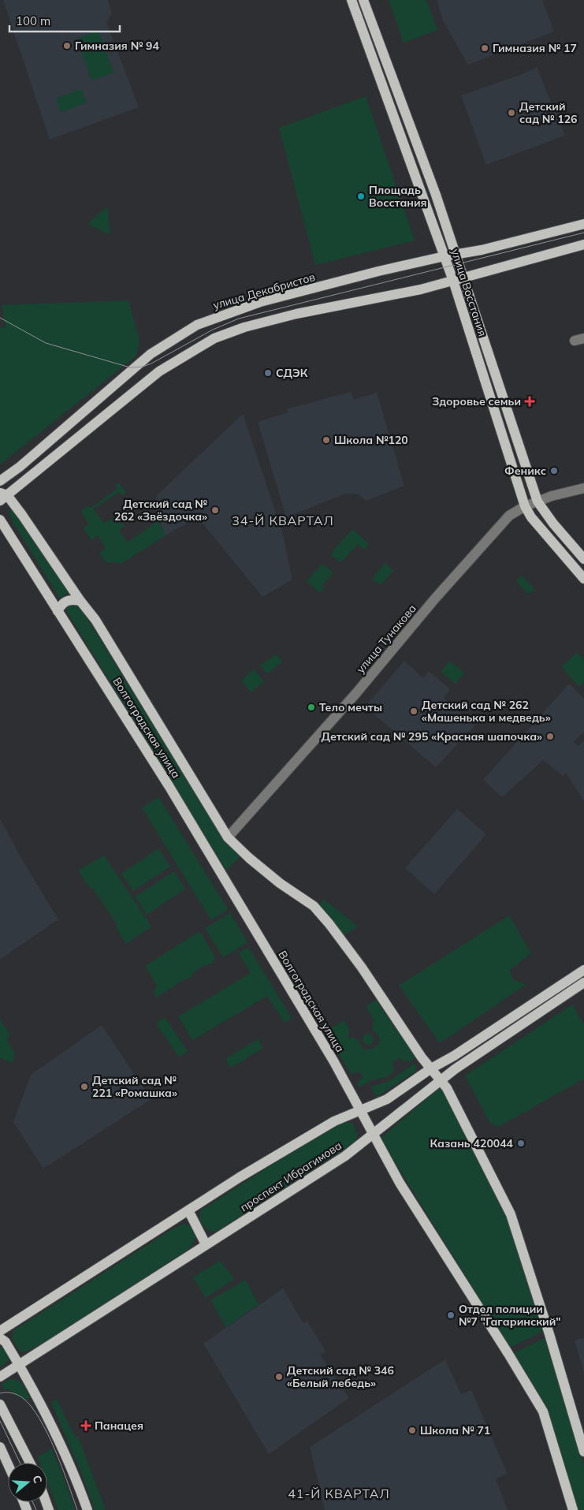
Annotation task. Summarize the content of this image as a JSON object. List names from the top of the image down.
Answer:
{
  "streets": {
    "main road": [
      "улица Декабристов",
      "улица Восстания",
      "Волгоградская улица",
      "проспект Ибрагимова"
    ],
    "street": ["улица Тунакова"]
  },
  "crossings": [
    ["улица Декабристов", "улица Восстания"],
    ["улица Восстания", "улица Тунакова"],
    ["улица Тунакова", "Волгоградская улица"],
    ["Волгоградская улица", "проспект Ибрагимова"]
  ],
  "districts": ["34-Й КВАРТАЛ", "41-Й КВАРТАЛ"],
  "places": {
    "other": [
      "Гимназия № 94",
      "Гимназия № 17",
      "Детский сад № 126",
      "Площадь Восстания",
      "СДЭК",
      "Школа №120",
      "Феникс",
      "Детский сад № 262 «Звёздочка»",
      "Тело мечты",
      "Детский сад № 262 «Машенька и медведь»",
      "Детский сад № 295 «Красная шапочка»",
      "Детский сад № 221 «Ромашка»",
      "Казань 420044",
      "Отдел полиции №7 \"Гагаринский\"",
      "Детский сад № 346 «Белый лебедь»",
      "Школа № 71"
    ],
    "health": ["Здоровье семьи", "Панацея"]
  },
  "scale_bar": "100 m",
  "north": "right"
}
